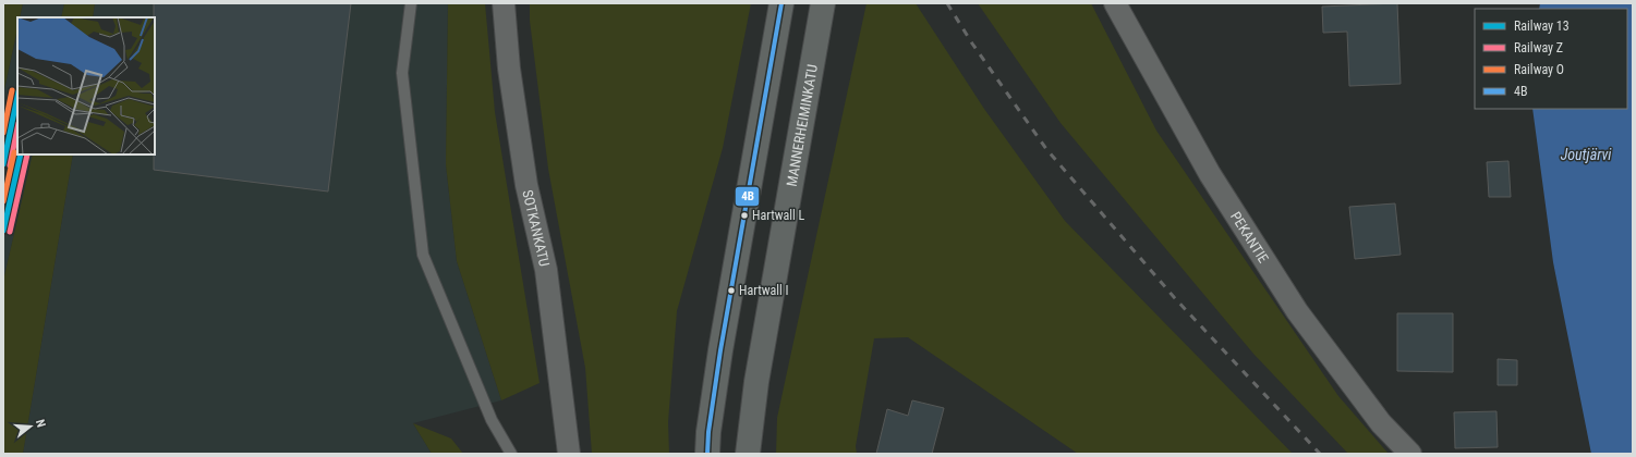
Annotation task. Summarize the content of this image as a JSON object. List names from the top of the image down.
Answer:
{
  "streets": {
    "main road": ["MANNERHEIMINKATU"],
    "street": ["SOTKANKATU", "PEKANTIE"]
  },
  "water": ["Joutjärvi"],
  "places": ["Hartwall L", "Hartwall I"],
  "lines": [
    "transit line 4B",
    "rail line O",
    "rail line 13",
    "rail line Z"
  ],
  "legend": [
    "Railway 13",
    "Railway Z",
    "Railway O",
    "4B"
  ],
  "north": "right"
}
